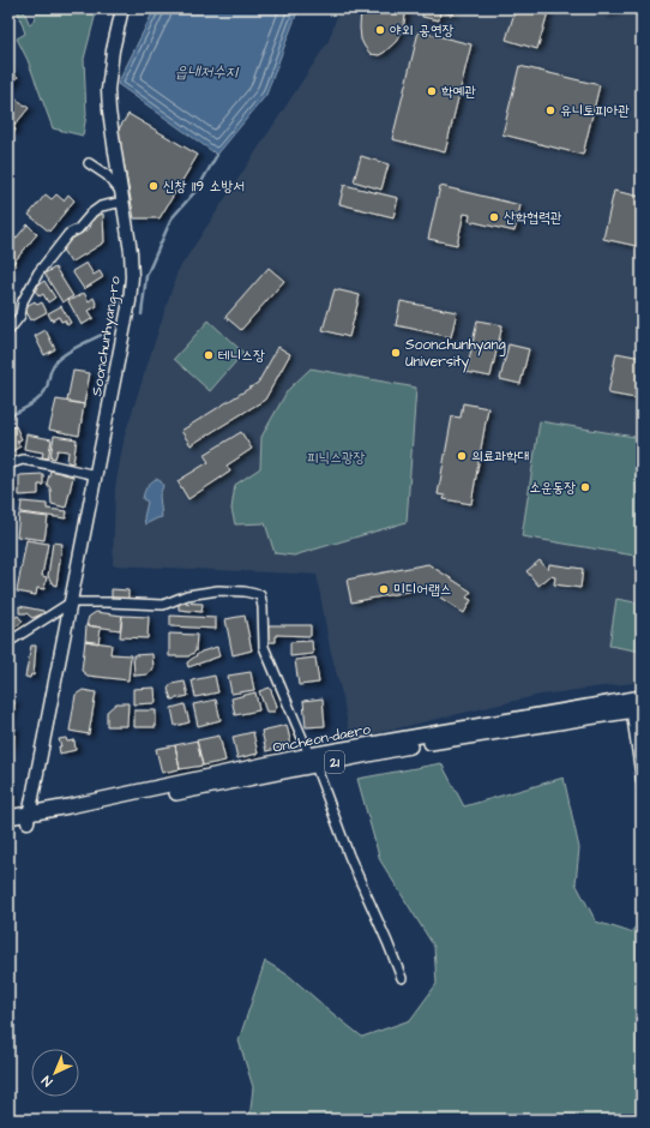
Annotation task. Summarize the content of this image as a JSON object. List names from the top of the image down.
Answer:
{
  "streets": {
    "main road": ["Soonchunhyang-ro", "Oncheon-daero", "21"]
  },
  "crossings": [
    ["Soonchunhyang-ro", "Oncheon-daero"]
  ],
  "water": ["읍내저수지"],
  "parks": ["피닉스광장"],
  "places": [
    "야외 공연장",
    "학예관",
    "유니토피아관",
    "신창 119 소방서",
    "산학협력관",
    "Soonchunhyang University",
    "테니스장",
    "의료과학대",
    "소운동장",
    "미디어랩스"
  ],
  "north": "bottom left"
}
